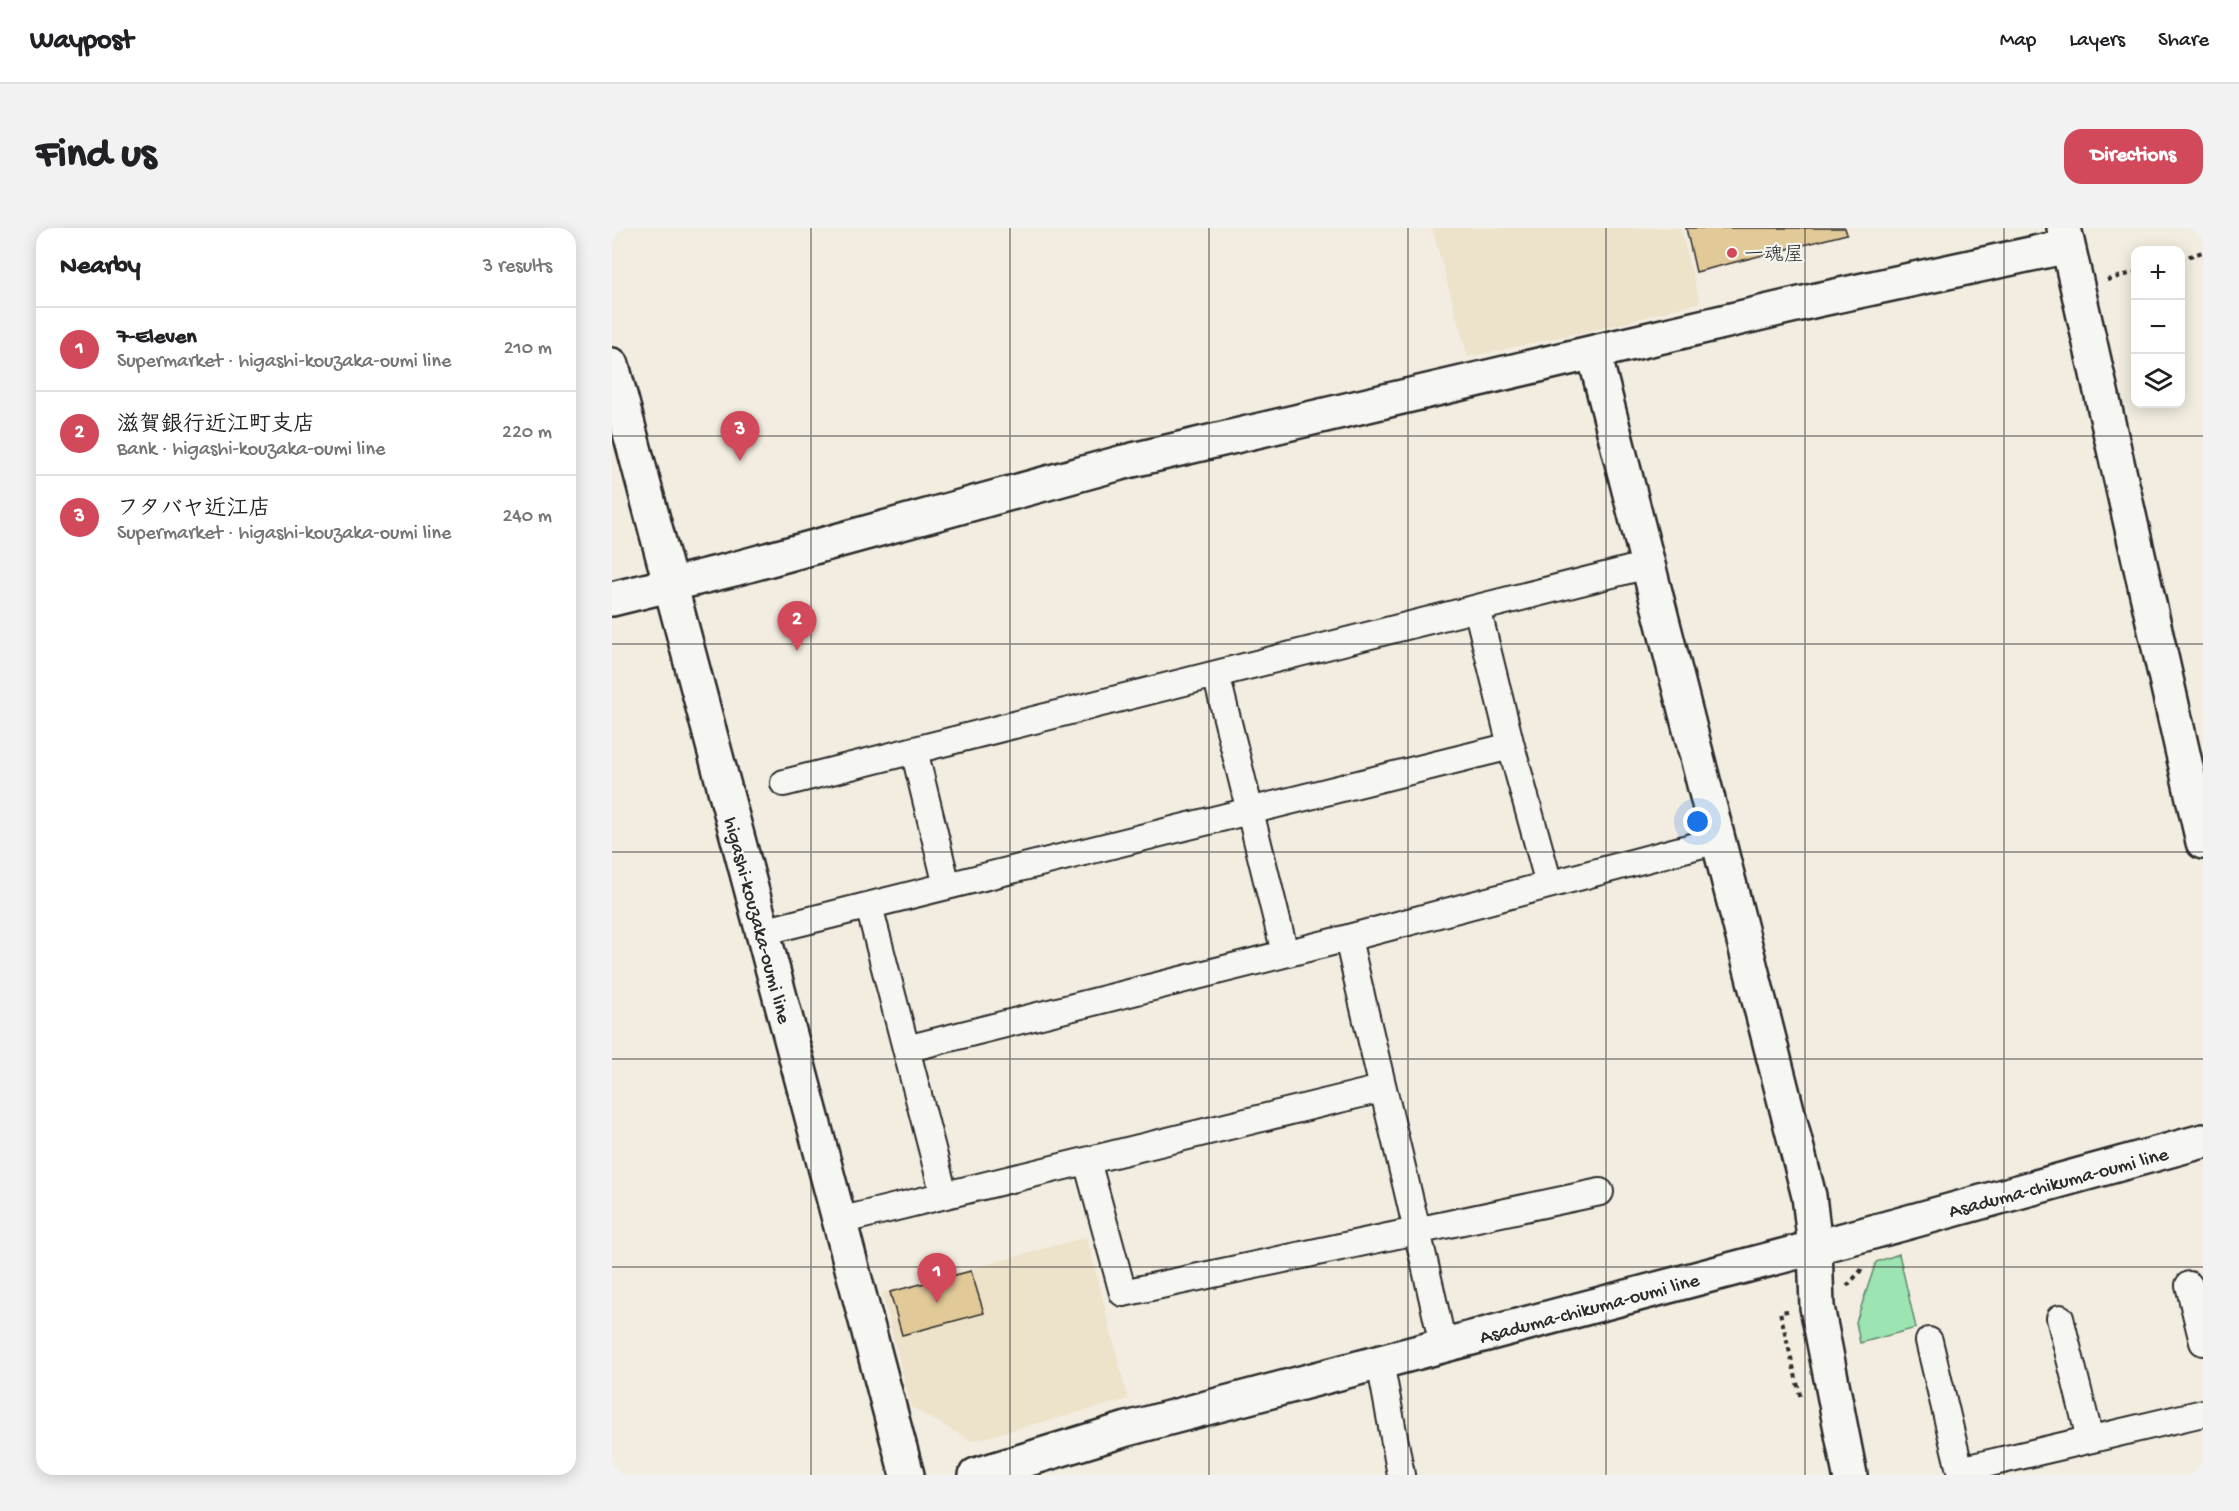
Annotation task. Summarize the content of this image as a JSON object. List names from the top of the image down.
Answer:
{
  "streets": {
    "street": ["higashi-kouzaka-oumi line", "Asaduma-chikuma-oumi line"]
  },
  "places": ["一魂屋"],
  "page": {
    "header": "Waypost",
    "nav": ["Map", "Layers", "Share"],
    "buttons": "Directions",
    "title": "Find us",
    "heading": ["Nearby", "3 results"],
    "map_buttons": ["+", "−"],
    "list": [
      {
        "mark": "1",
        "name": "7-Eleven",
        "note": "Supermarket · higashi-kouzaka-oumi line",
        "value": "210 m"
      },
      {
        "mark": "2",
        "name": "滋賀銀行近江町支店",
        "note": "Bank · higashi-kouzaka-oumi line",
        "value": "220 m"
      },
      {
        "mark": "3",
        "name": "フタバヤ近江店",
        "note": "Supermarket · higashi-kouzaka-oumi line",
        "value": "240 m"
      }
    ],
    "pins": ["3", "2", "1"]
  }
}
